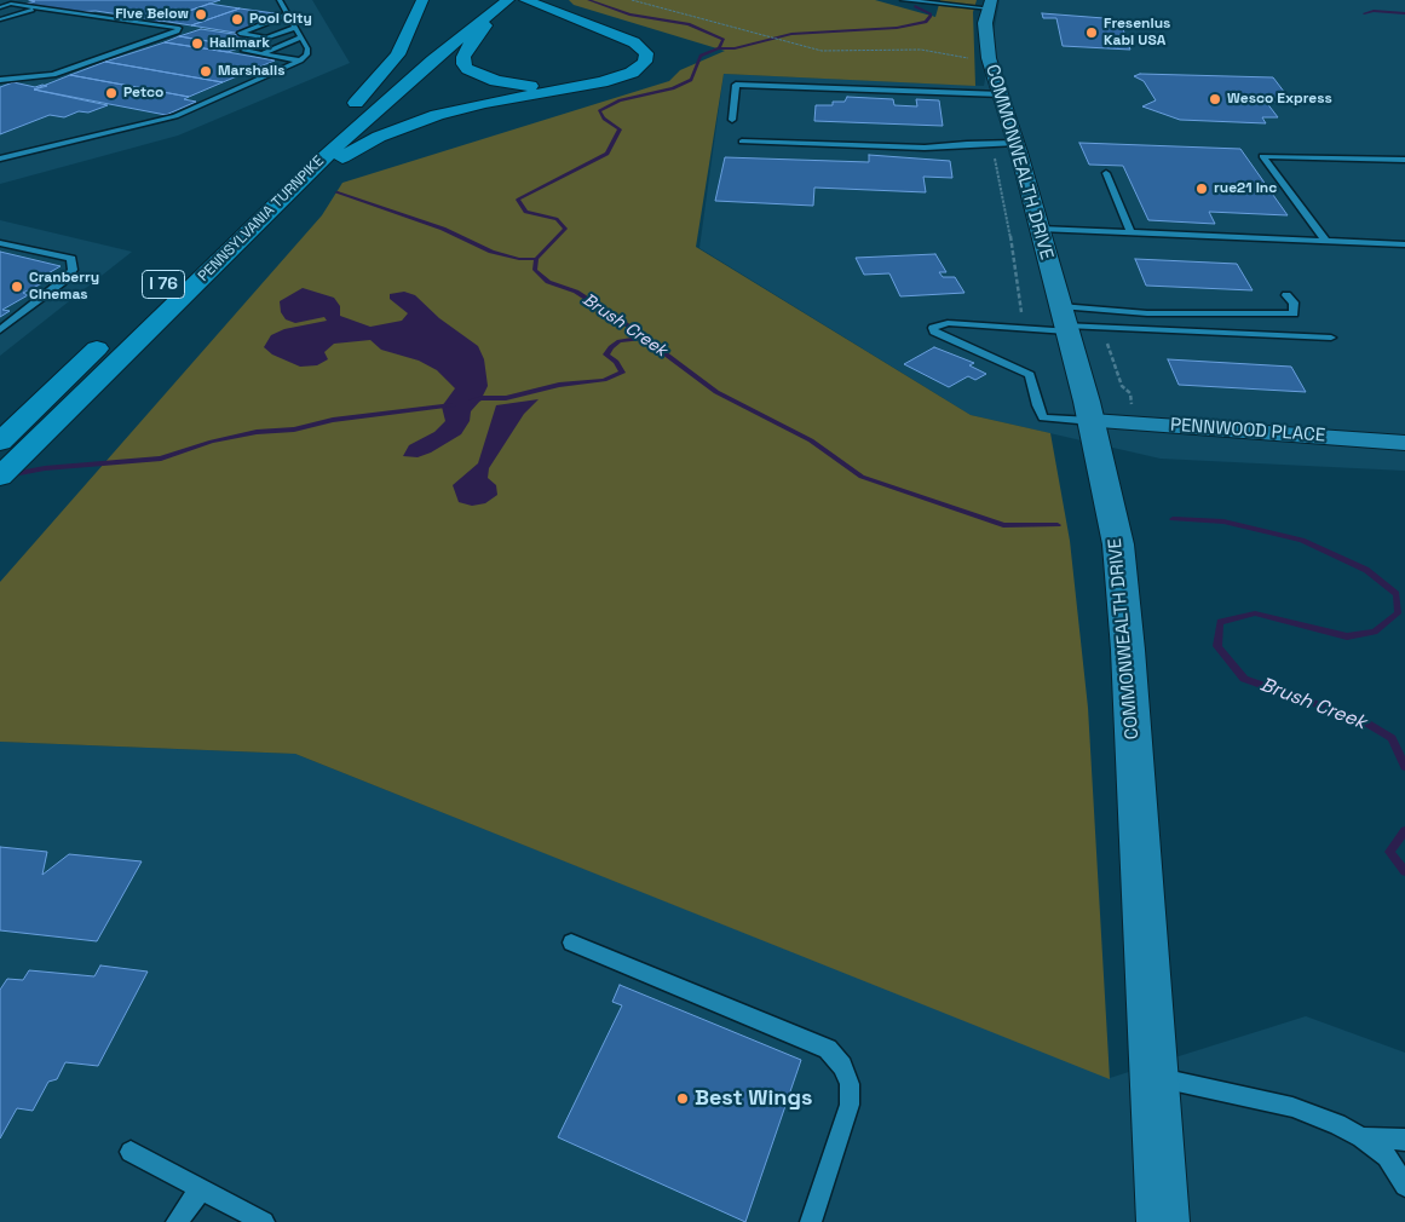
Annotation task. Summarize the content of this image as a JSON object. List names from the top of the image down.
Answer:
{
  "streets": {
    "highway": ["PENNSYLVANIA TURNPIKE", "I 76"],
    "street": ["COMMONWEALTH DRIVE", "PENNWOOD PLACE"]
  },
  "crossings": [
    ["COMMONWEALTH DRIVE", "PENNWOOD PLACE"]
  ],
  "water": ["Brush Creek"],
  "places": [
    "Five Below",
    "Pool City",
    "Fresenius Kabi USA",
    "Hallmark",
    "Marshalls",
    "Petco",
    "Wesco Express",
    "rue21 Inc",
    "Cranberry Cinemas",
    "Best Wings"
  ]
}
